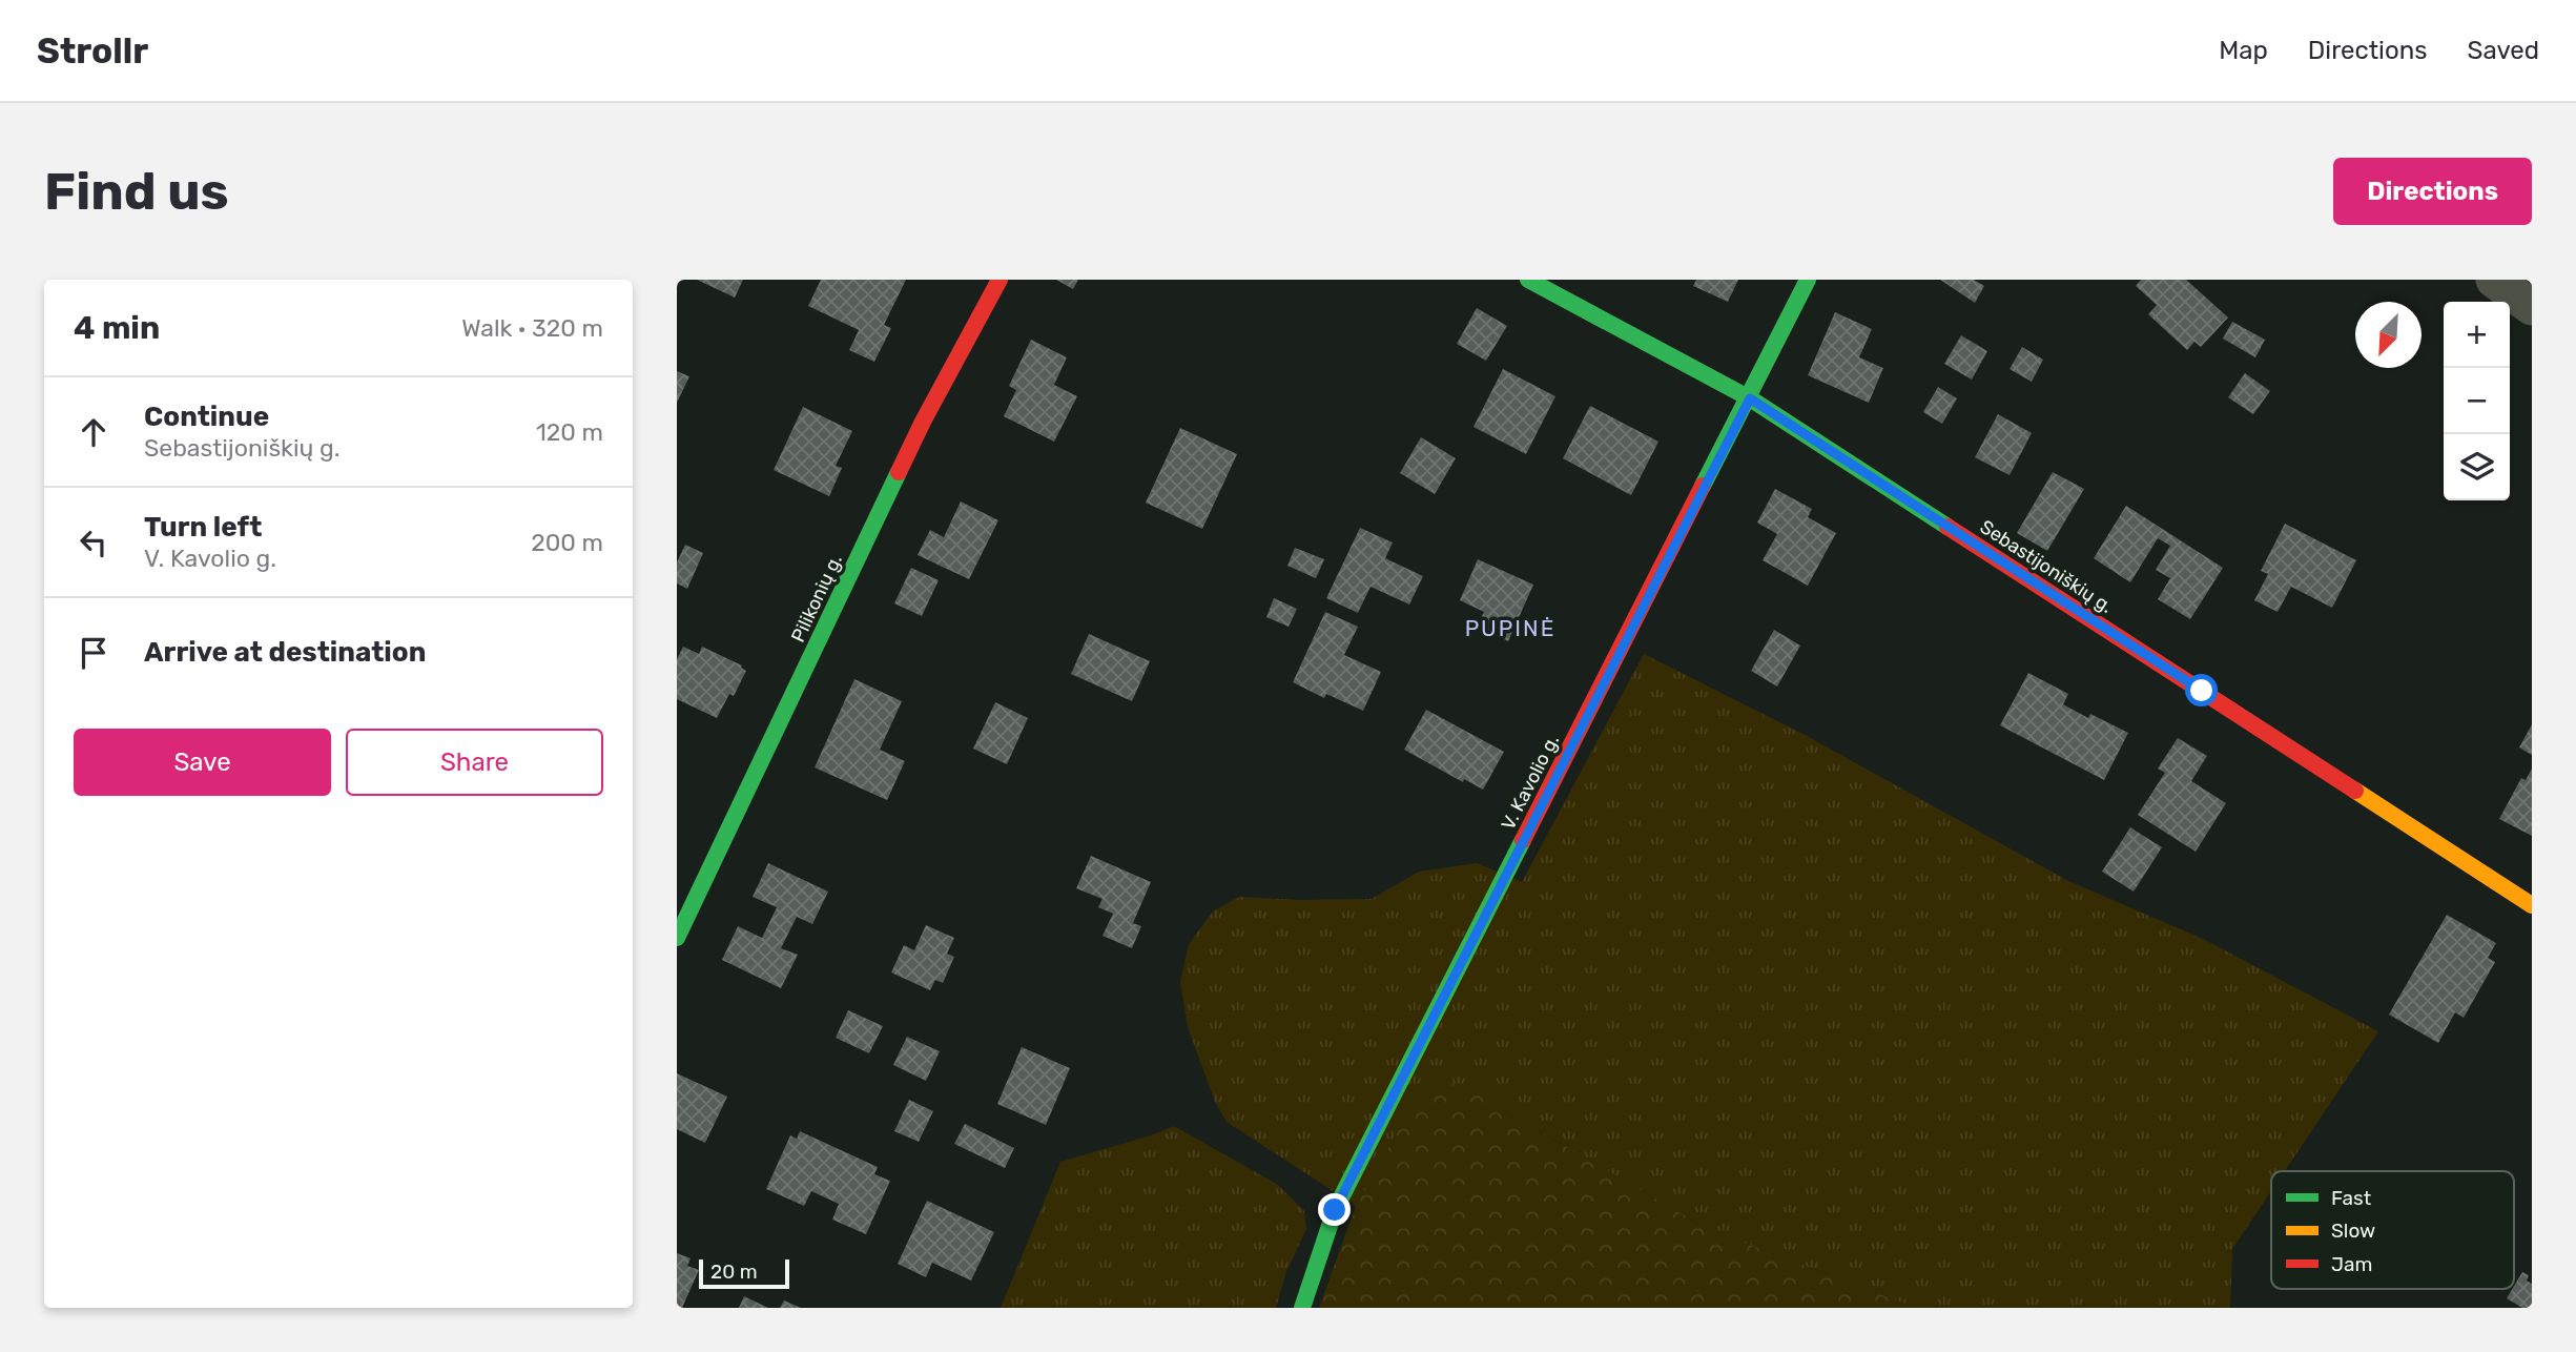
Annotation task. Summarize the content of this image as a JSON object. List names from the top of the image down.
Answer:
{
  "streets": {
    "street": ["Sebastijoniškių g.", "Pilikonių g.", "V. Kavolio g."]
  },
  "crossings": [
    ["Sebastijoniškių g.", "V. Kavolio g."]
  ],
  "districts": ["PUPINĖ"],
  "legend": ["Fast", "Slow", "Jam"],
  "scale_bar": "20 m",
  "north": "bottom left",
  "page": {
    "header": "Strollr",
    "nav": ["Map", "Directions", "Saved"],
    "buttons": [
      "Directions",
      ["Save", "Share"]
    ],
    "title": "Find us",
    "heading": ["4 min", "Walk · 320 m"],
    "map_buttons": ["+", "−"],
    "list": [
      ["Continue", "Sebastijoniškių g.", "120 m"],
      ["Turn left", "V. Kavolio g.", "200 m"],
      "Arrive at destination"
    ],
    "scale": "20 m"
  }
}
